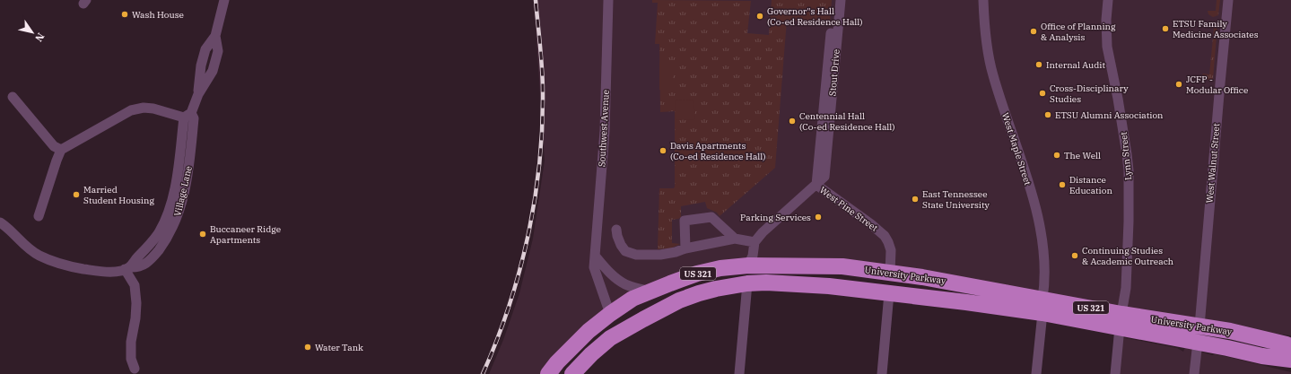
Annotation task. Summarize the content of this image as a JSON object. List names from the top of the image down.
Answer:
{
  "streets": {
    "highway": ["US 321", "University Parkway"],
    "street": [
      "Stout Drive",
      "Southwest Avenue",
      "West Maple Street",
      "Lynn Street",
      "West Walnut Street",
      "Village Lane",
      "West Pine Street"
    ]
  },
  "crossings": [
    ["Stout Drive", "West Pine Street"],
    ["Southwest Avenue", "University Parkway"],
    ["West Maple Street", "University Parkway"],
    ["Lynn Street", "University Parkway"],
    ["West Walnut Street", "University Parkway"],
    ["West Pine Street", "University Parkway"]
  ],
  "places": [
    "Wash House",
    "Governor\"s Hall (Co-ed Residence Hall)",
    "ETSU Family Medicine Associates",
    "Office of Planning & Analysis",
    "Internal Audit",
    "JCFP - Modular Office",
    "Cross-Disciplinary Studies",
    "ETSU Alumni Association",
    "Centennial Hall (Co-ed Residence Hall)",
    "Davis Apartments (Co-ed Residence Hall)",
    "The Well",
    "Distance Education",
    "Married Student Housing",
    "East Tennessee State University",
    "Parking Services",
    "Buccaneer Ridge Apartments",
    "Continuing Studies & Academic Outreach",
    "Water Tank"
  ],
  "north": "bottom right"
}
